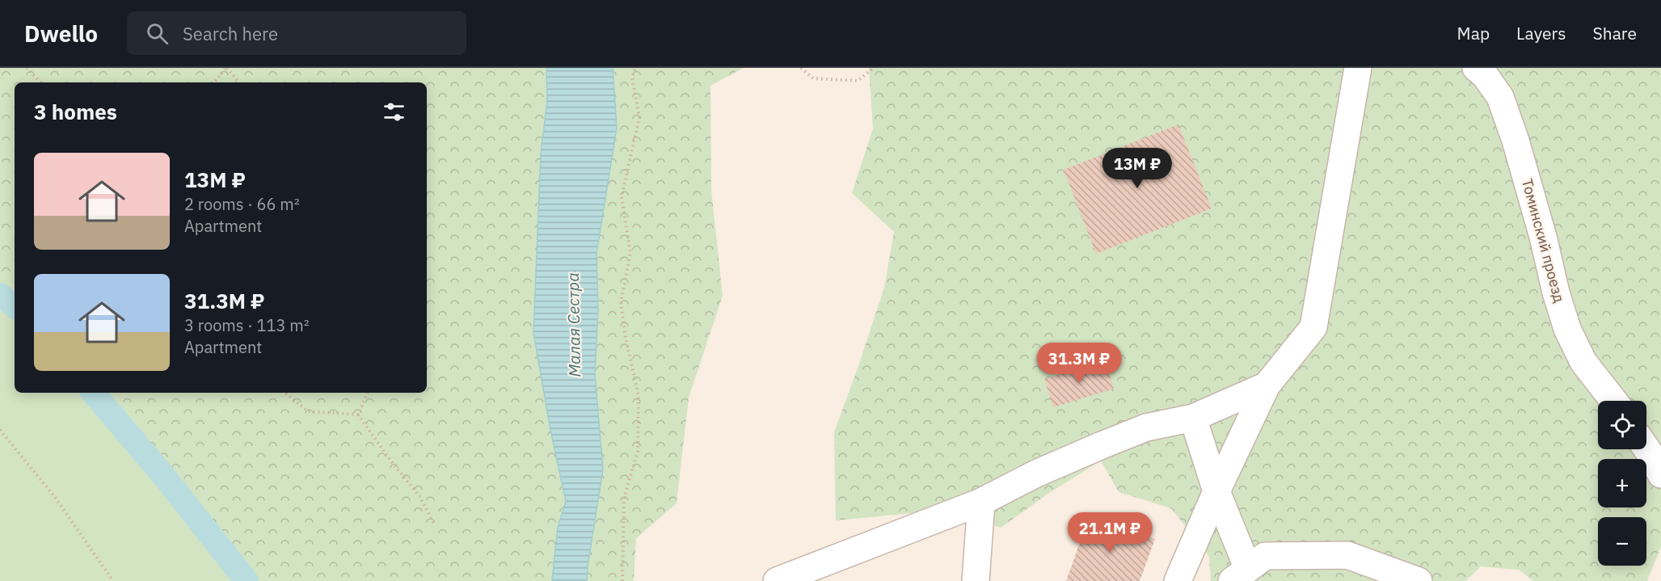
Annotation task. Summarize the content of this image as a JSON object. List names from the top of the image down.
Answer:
{
  "streets": {
    "street": ["Томинский проезд"]
  },
  "water": ["Малая Сестра"],
  "page": {
    "header": "Dwello",
    "search": "Search here",
    "nav": ["Map", "Layers", "Share"],
    "heading": "3 homes",
    "list": [
      {
        "name": "13M ₽",
        "note": "2 rooms · 66 m² · Apartment"
      },
      {
        "name": "31.3M ₽",
        "note": "3 rooms · 113 m² · Apartment"
      }
    ],
    "price": ["13M ₽", "31.3M ₽", "21.1M ₽"],
    "map_buttons": ["+", "−"]
  }
}
